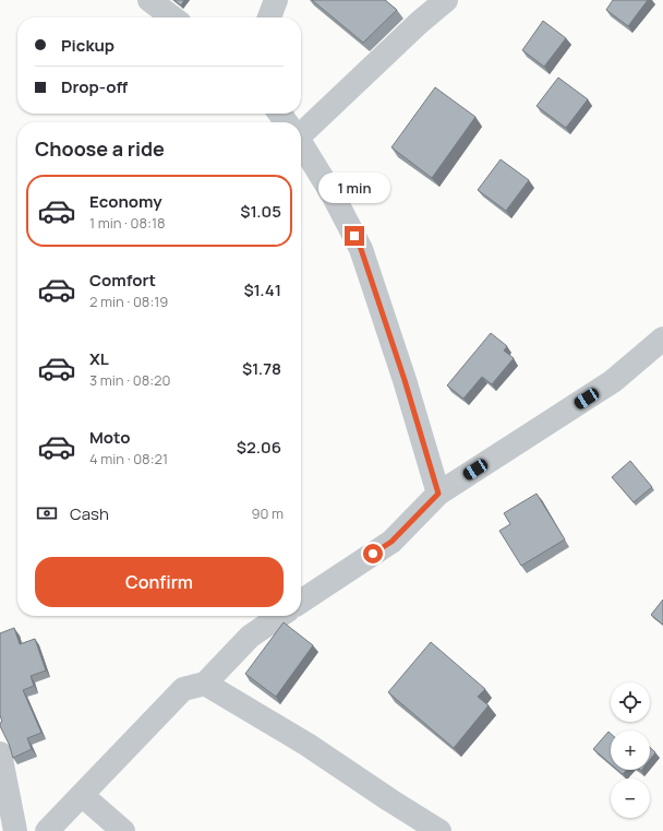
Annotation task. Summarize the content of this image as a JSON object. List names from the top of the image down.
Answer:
{
  "page": {
    "banner": ["Pickup", "Drop-off"],
    "heading": "Choose a ride",
    "bubble": "1 min",
    "list": [
      {
        "name": "Economy",
        "note": "1 min · 08:18",
        "value": "$1.05"
      },
      {
        "name": "Comfort",
        "note": "2 min · 08:19",
        "value": "$1.41"
      },
      {
        "name": "XL",
        "note": "3 min · 08:20",
        "value": "$1.78"
      },
      {
        "name": "Moto",
        "note": "4 min · 08:21",
        "value": "$2.06"
      }
    ],
    "pay": ["Cash", "90 m"],
    "buttons": "Confirm",
    "map_buttons": ["+", "−"]
  }
}
